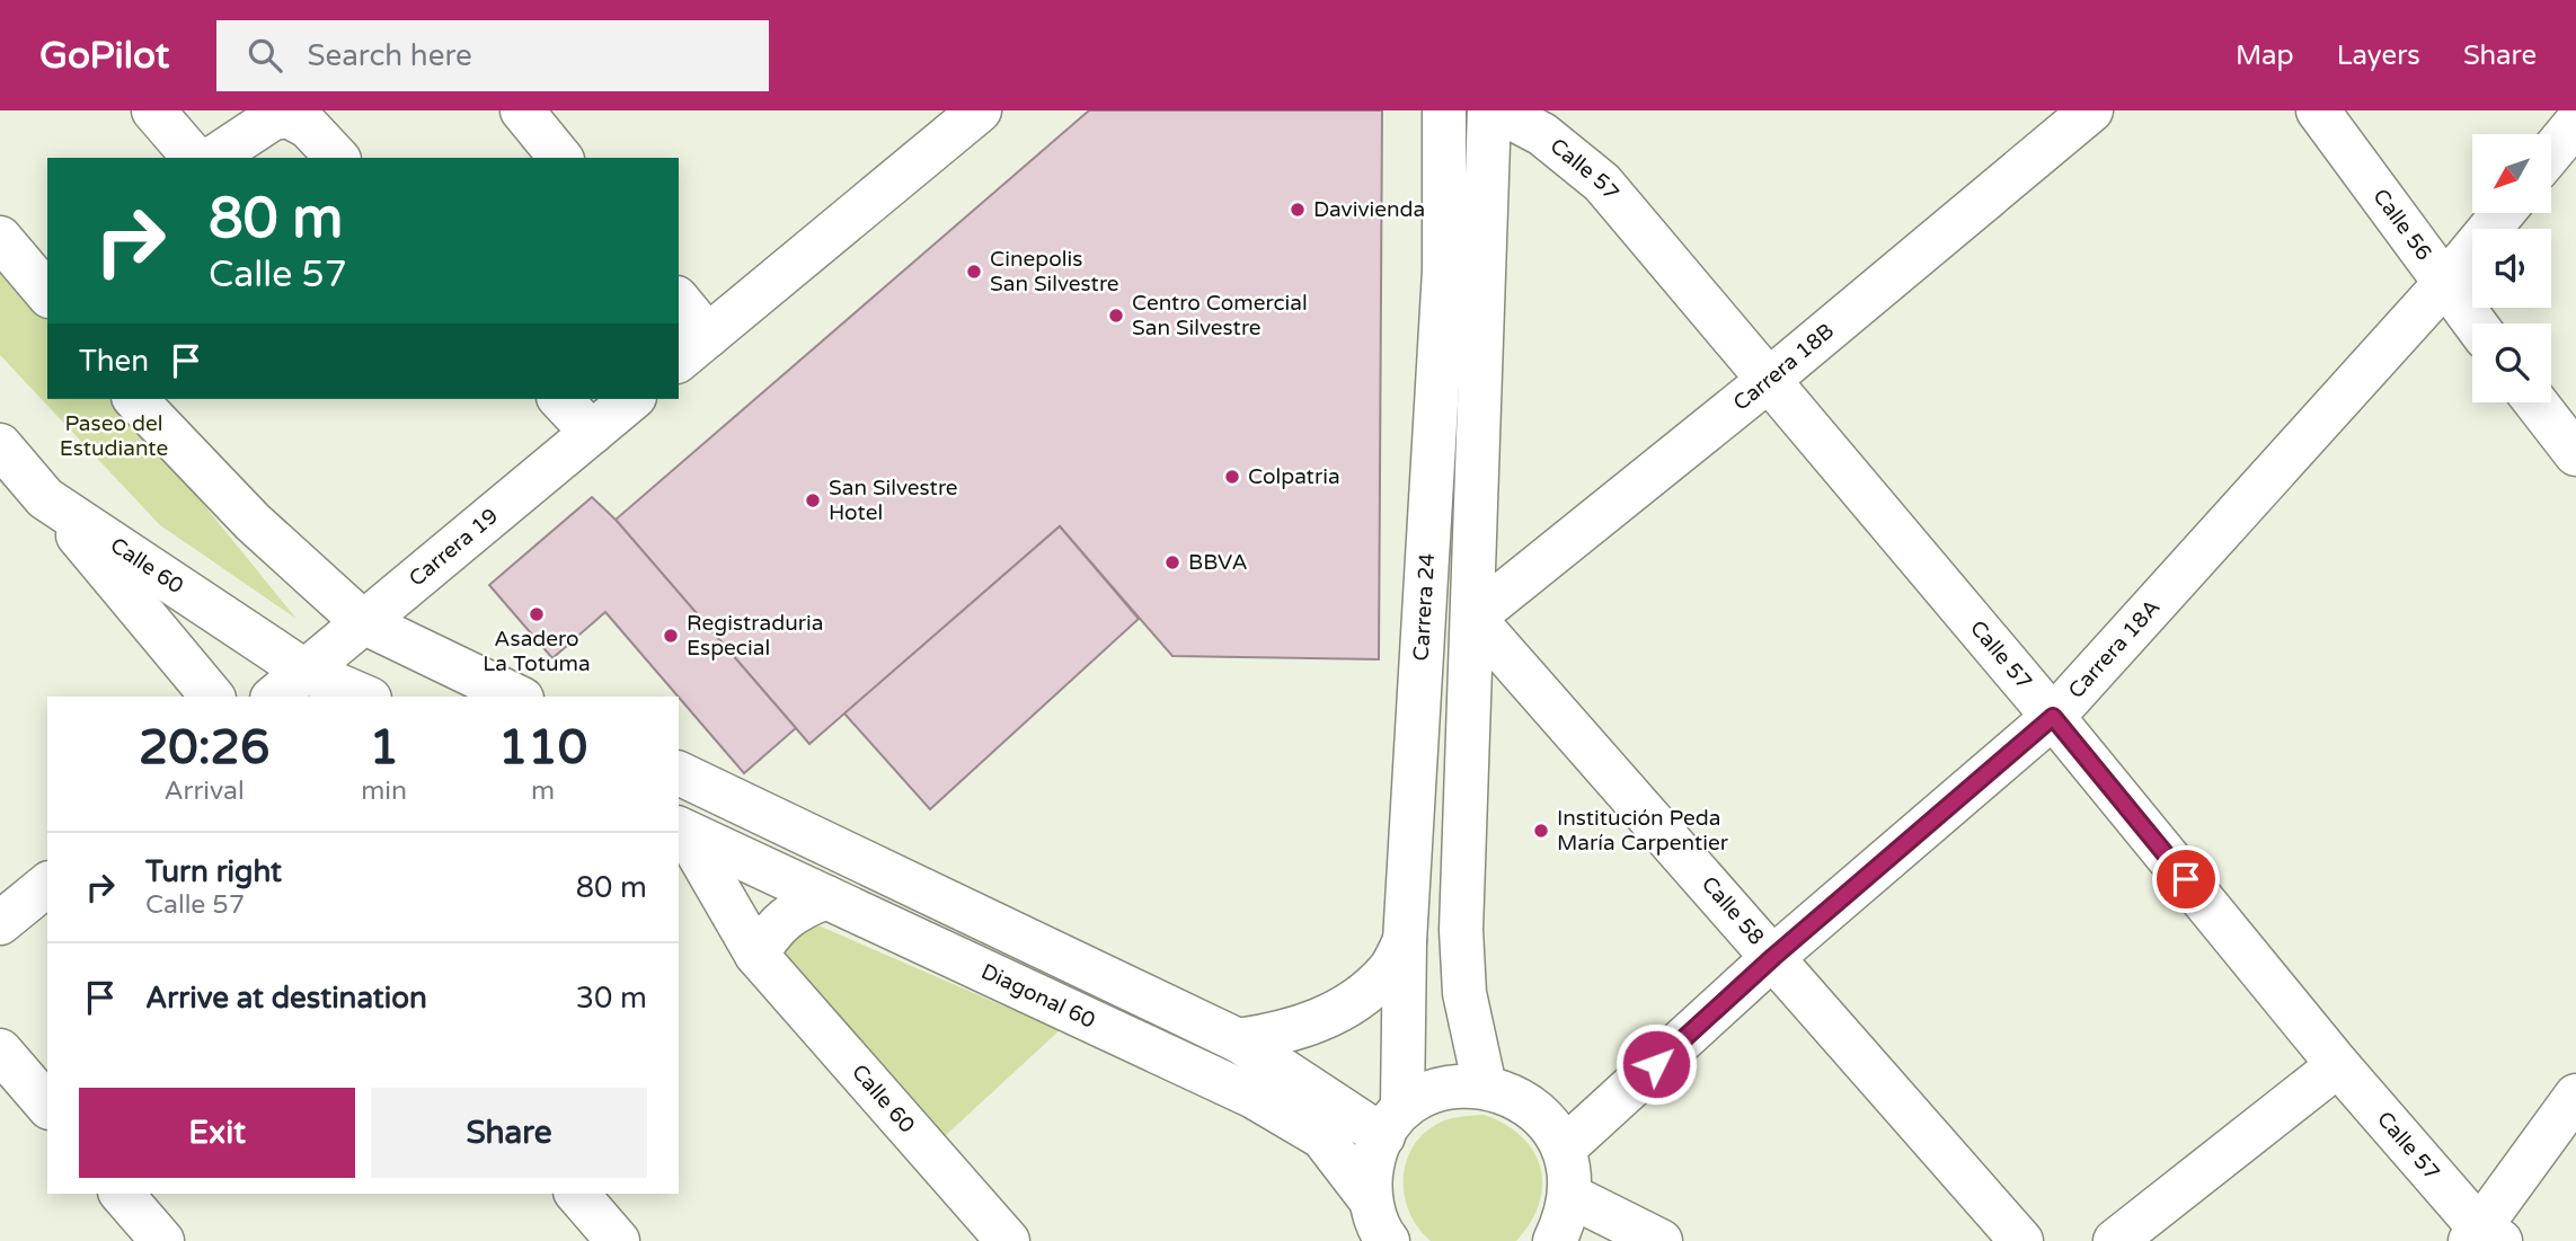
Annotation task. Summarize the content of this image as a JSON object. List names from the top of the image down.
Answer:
{
  "streets": {
    "street": [
      "Calle 57",
      "Calle 56",
      "Carrera 18B",
      "Carrera 19",
      "Calle 60",
      "Carrera 24",
      "Carrera 18A",
      "Calle 58",
      "Diagonal 60"
    ]
  },
  "crossings": [
    ["Calle 57", "Carrera 18B"],
    ["Calle 57", "Carrera 18A"],
    ["Calle 56", "Carrera 18A"],
    ["Carrera 18B", "Calle 58"],
    ["Carrera 19", "Calle 60"],
    ["Calle 60", "Diagonal 60"],
    ["Carrera 24", "Diagonal 60"],
    ["Carrera 18A", "Calle 58"]
  ],
  "parks": ["Paseo del Estudiante"],
  "places": [
    "Davivienda",
    "Cinepolis San Silvestre",
    "Centro Comercial San Silvestre",
    "Colpatria",
    "San Silvestre Hotel",
    "BBVA",
    "Asadero La Totuma",
    "Registraduria Especial",
    "Institución Peda María Carpentier"
  ],
  "north": "bottom left",
  "page": {
    "header": "GoPilot",
    "search": "Search here",
    "nav": ["Map", "Layers", "Share"],
    "turn": ["80 m", "Calle 57"],
    "then": "Then",
    "eta": [
      "20:26",
      "Arrival",
      "1",
      "min",
      "110",
      "m"
    ],
    "list": [
      {
        "name": "Turn right",
        "note": "Calle 57",
        "value": "80 m"
      },
      {
        "name": "Arrive at destination",
        "value": "30 m"
      }
    ],
    "buttons": ["Exit", "Share"]
  }
}
